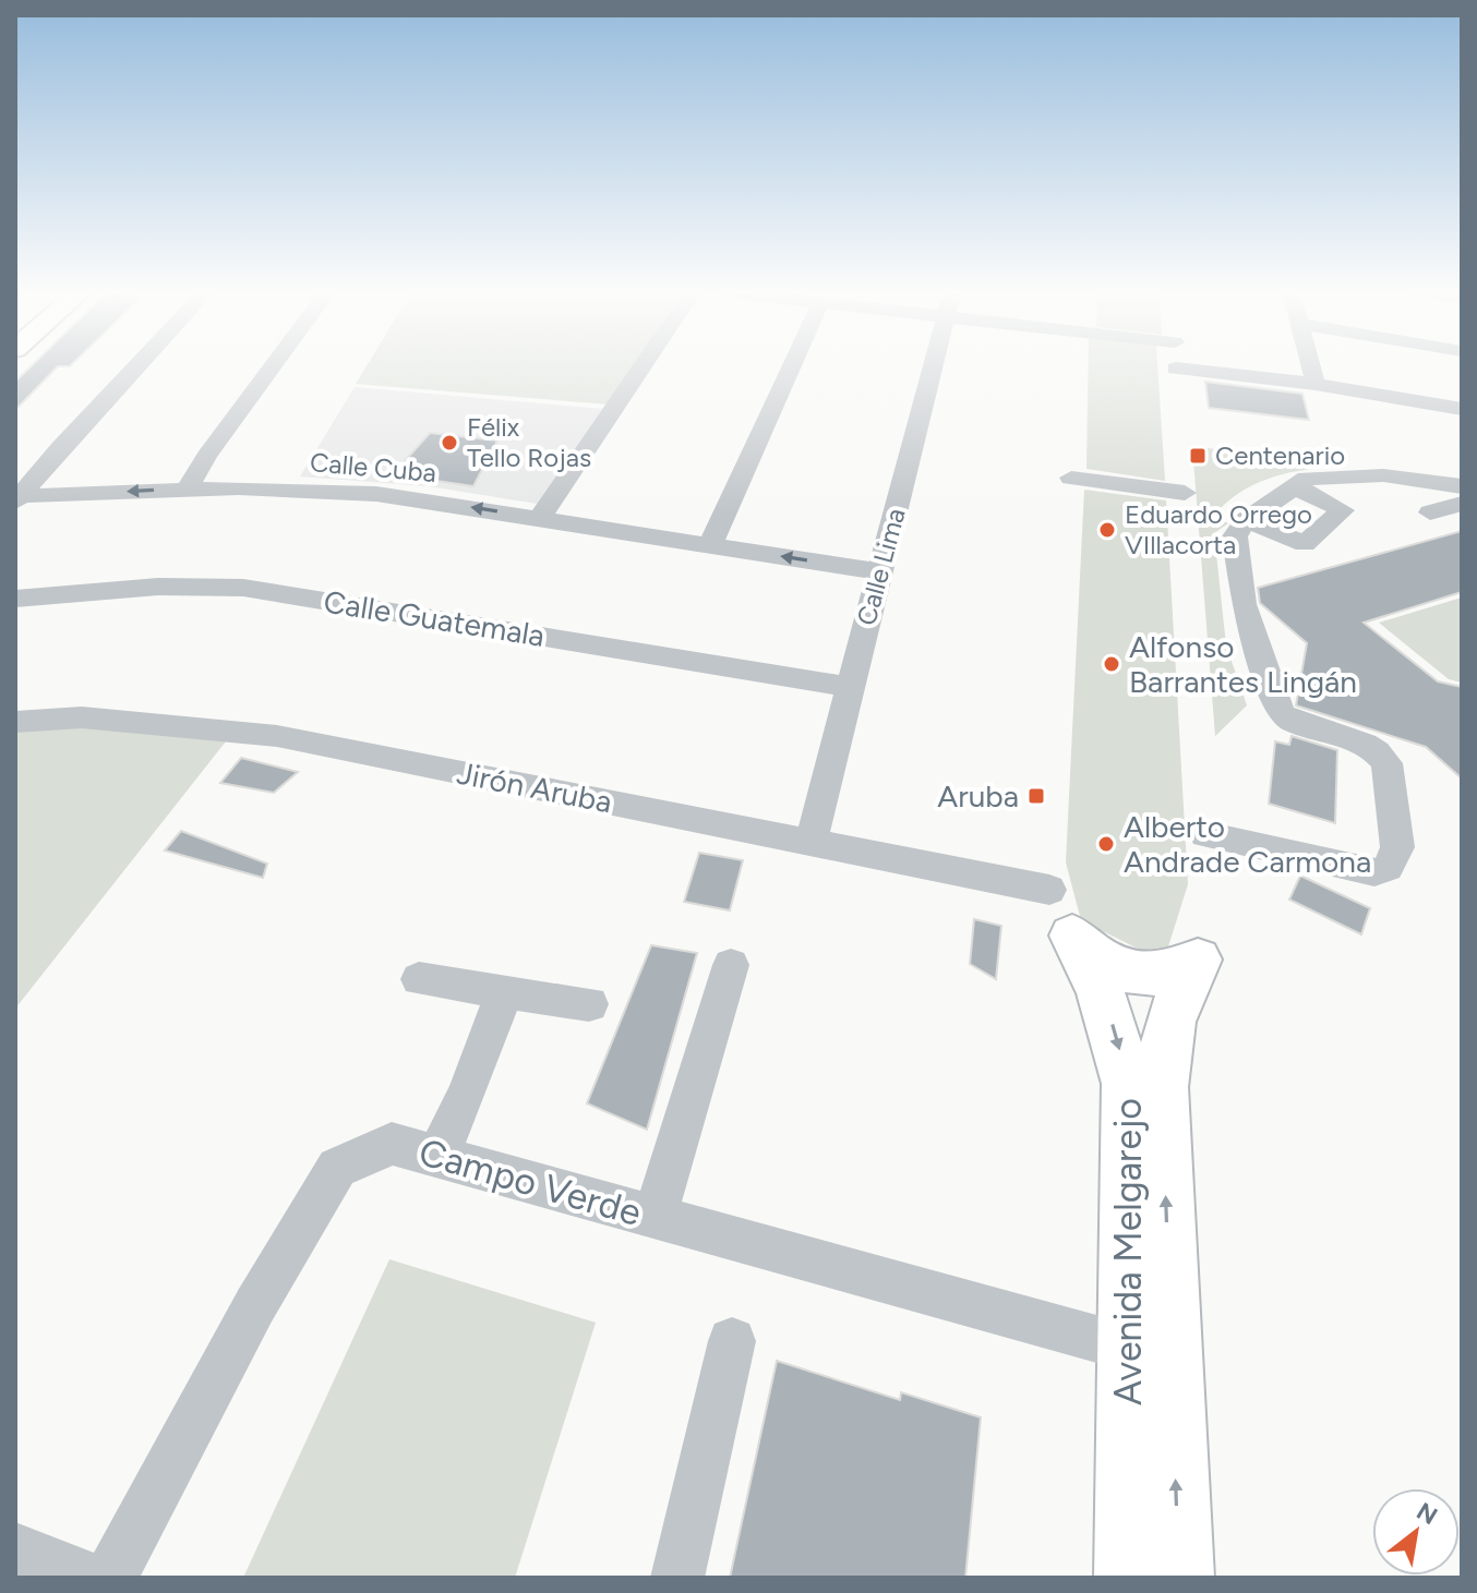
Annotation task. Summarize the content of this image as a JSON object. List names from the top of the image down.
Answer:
{
  "streets": {
    "main road": ["Avenida Melgarejo"],
    "street": [
      "Calle Cuba",
      "Calle Lima",
      "Calle Guatemala",
      "Jirón Aruba",
      "Campo Verde"
    ]
  },
  "crossings": [
    ["Calle Cuba", "Calle Lima"],
    ["Calle Lima", "Calle Guatemala"],
    ["Calle Lima", "Jirón Aruba"],
    ["Campo Verde", "Avenida Melgarejo"]
  ],
  "one_way": ["Calle Cuba"],
  "places": {
    "other": [
      "Félix Tello Rojas",
      "Eduardo Orrego VIllacorta",
      "Alfonso Barrantes Lingán",
      "Alberto Andrade Carmona"
    ],
    "transit": ["Centenario", "Aruba"]
  },
  "north": "top right"
}
